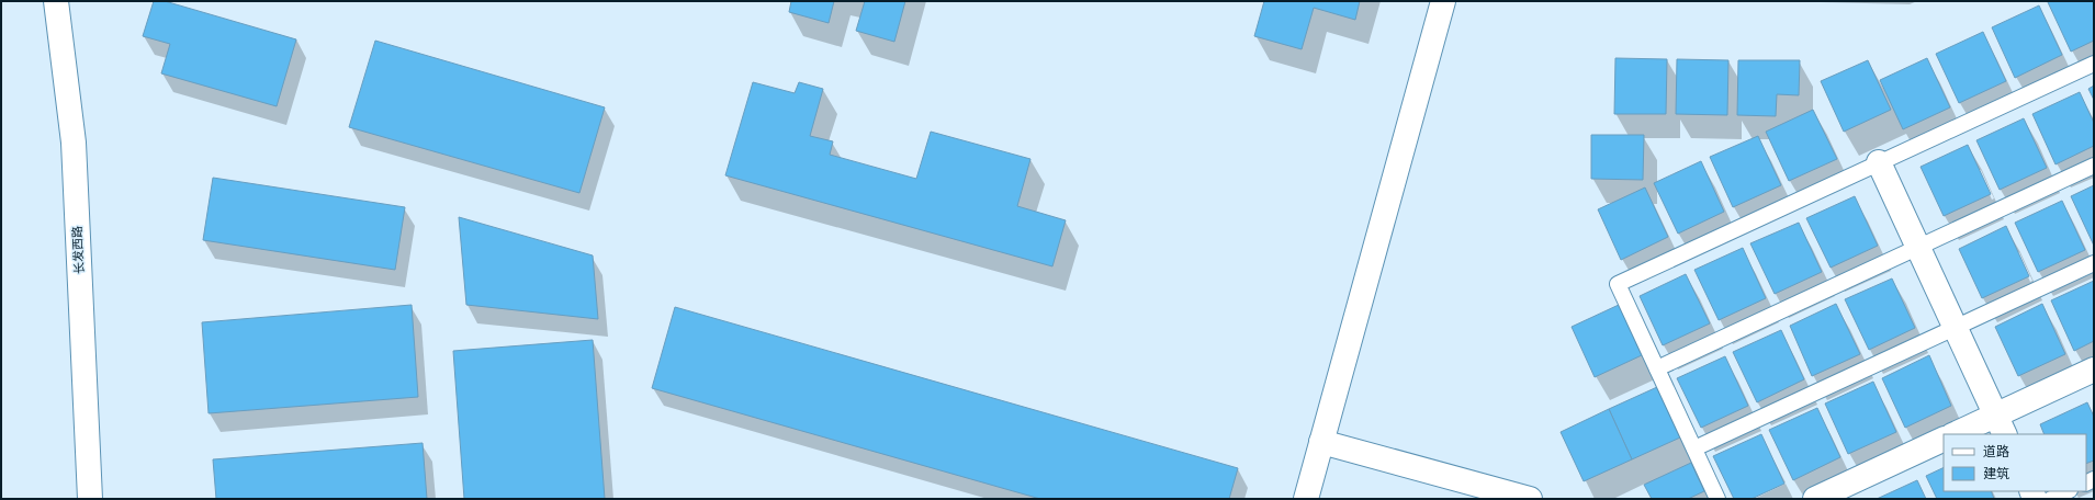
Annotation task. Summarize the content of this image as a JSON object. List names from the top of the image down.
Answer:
{
  "streets": {
    "street": ["长发西路"]
  },
  "legend": ["道路", "建筑"]
}
